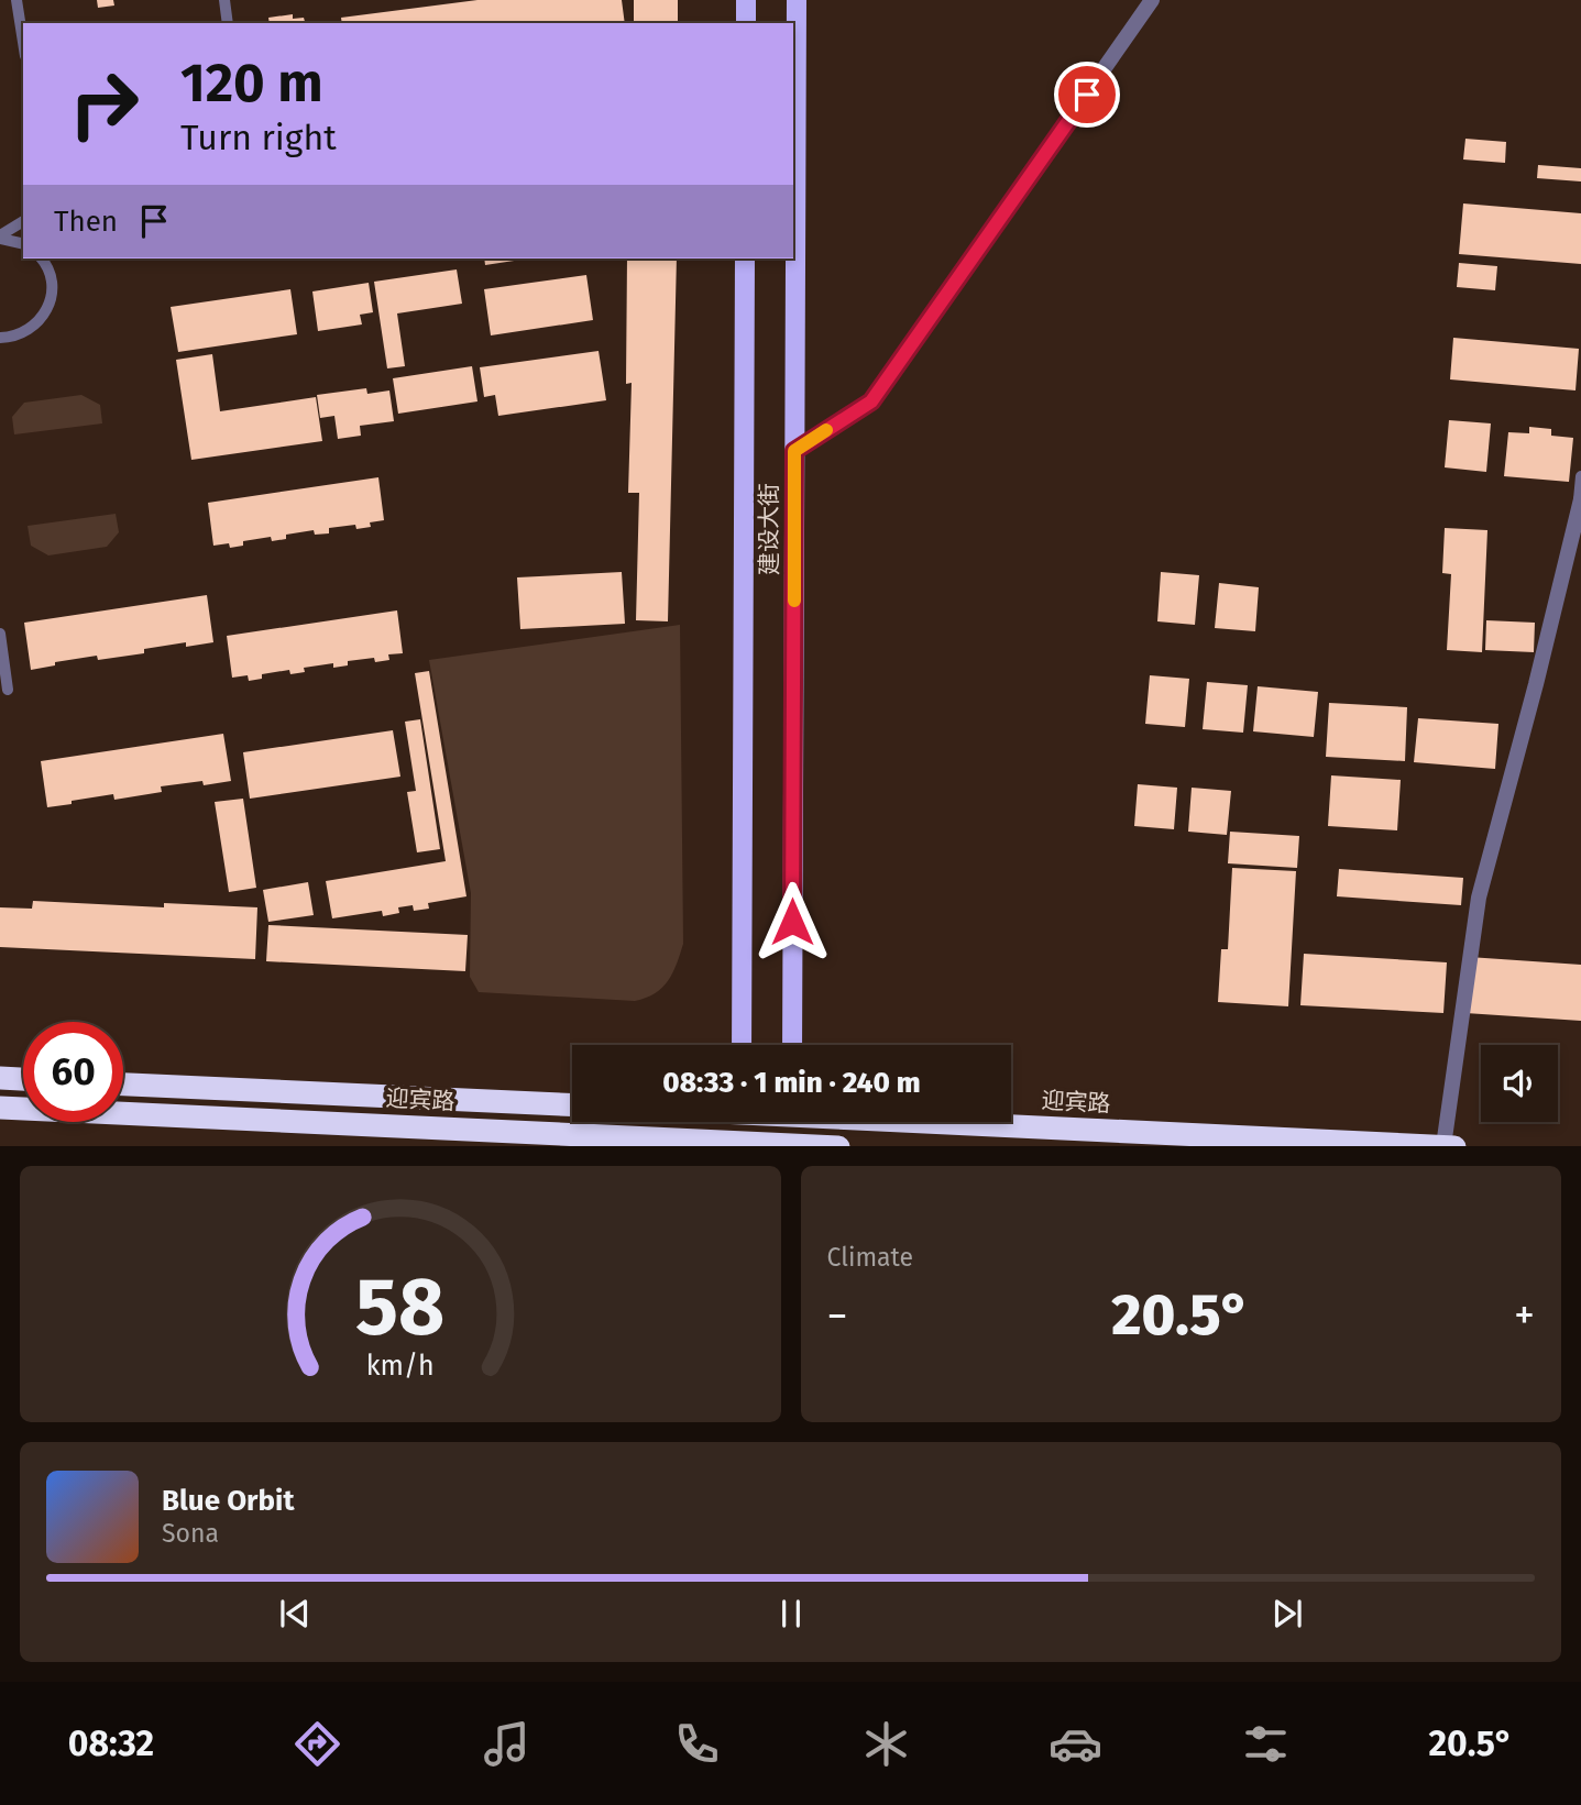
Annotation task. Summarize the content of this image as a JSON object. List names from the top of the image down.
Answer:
{
  "streets": {
    "highway": ["迎宾路"],
    "main road": ["建设大街"]
  },
  "page": {
    "turn": ["120 m", "Turn right"],
    "then": "Then",
    "limit": "60",
    "trip": "08:33 · 1 min · 240 m",
    "tile": "Climate",
    "heat": ["−", "20.5°", "+"],
    "song": ["Blue Orbit", "Sona"],
    "tabs": ["08:32", "20.5°"],
    "gauge": ["58", "km/h"]
  }
}
